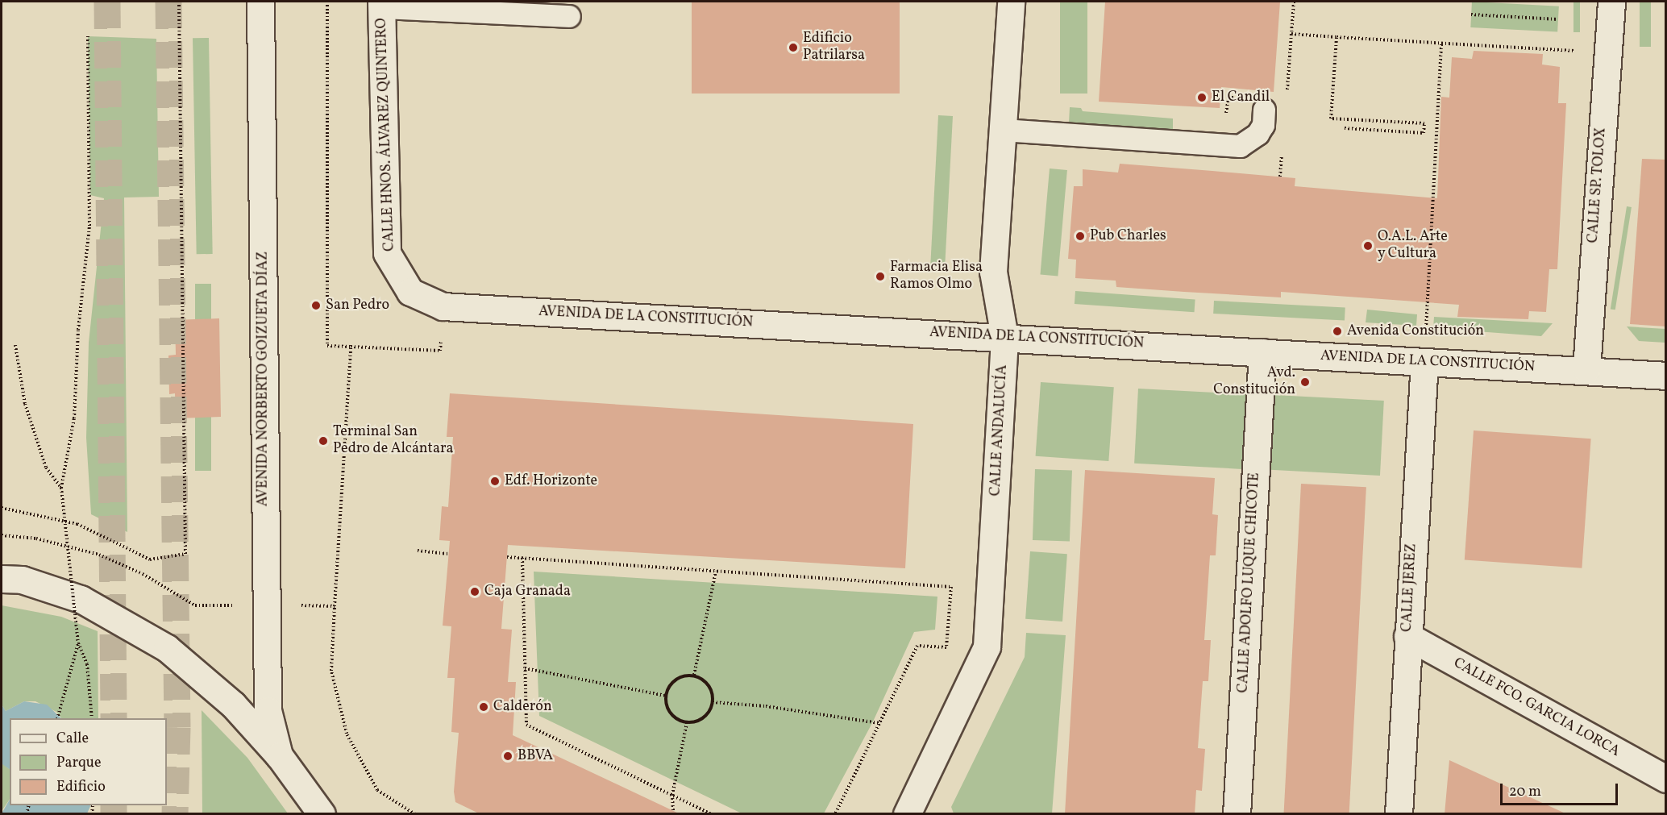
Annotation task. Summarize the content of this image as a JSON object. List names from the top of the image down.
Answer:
{
  "streets": {
    "street": [
      "CALLE HNOS. ÁLVAREZ QUINTERO",
      "CALLE SP. TOLOX",
      "AVENIDA DE LA CONSTITUCIÓN",
      "AVENIDA NORBERTO GOIZUETA DÍAZ",
      "CALLE ANDALUCÍA",
      "CALLE ADOLFO LUQUE CHICOTE",
      "CALLE JEREZ",
      "CALLE FCO. GARCIA LORCA"
    ]
  },
  "crossings": [
    ["CALLE HNOS. ÁLVAREZ QUINTERO", "AVENIDA DE LA CONSTITUCIÓN"],
    ["CALLE SP. TOLOX", "AVENIDA DE LA CONSTITUCIÓN"],
    ["AVENIDA DE LA CONSTITUCIÓN", "CALLE ANDALUCÍA"],
    ["AVENIDA DE LA CONSTITUCIÓN", "CALLE ADOLFO LUQUE CHICOTE"],
    ["AVENIDA DE LA CONSTITUCIÓN", "CALLE JEREZ"],
    ["CALLE JEREZ", "CALLE FCO. GARCIA LORCA"]
  ],
  "places": [
    "Edificio Patrilarsa",
    "El Candil",
    "Pub Charles",
    "O.A.L. Arte y Cultura",
    "Farmacia Elisa Ramos Olmo",
    "San Pedro",
    "Avenida Constitución",
    "Avd. Constitución",
    "Terminal San Pedro de Alcántara",
    "Edf. Horizonte",
    "Caja Granada",
    "Calderón",
    "BBVA"
  ],
  "legend": ["Calle", "Parque", "Edificio"],
  "scale_bar": "20 m"
}
